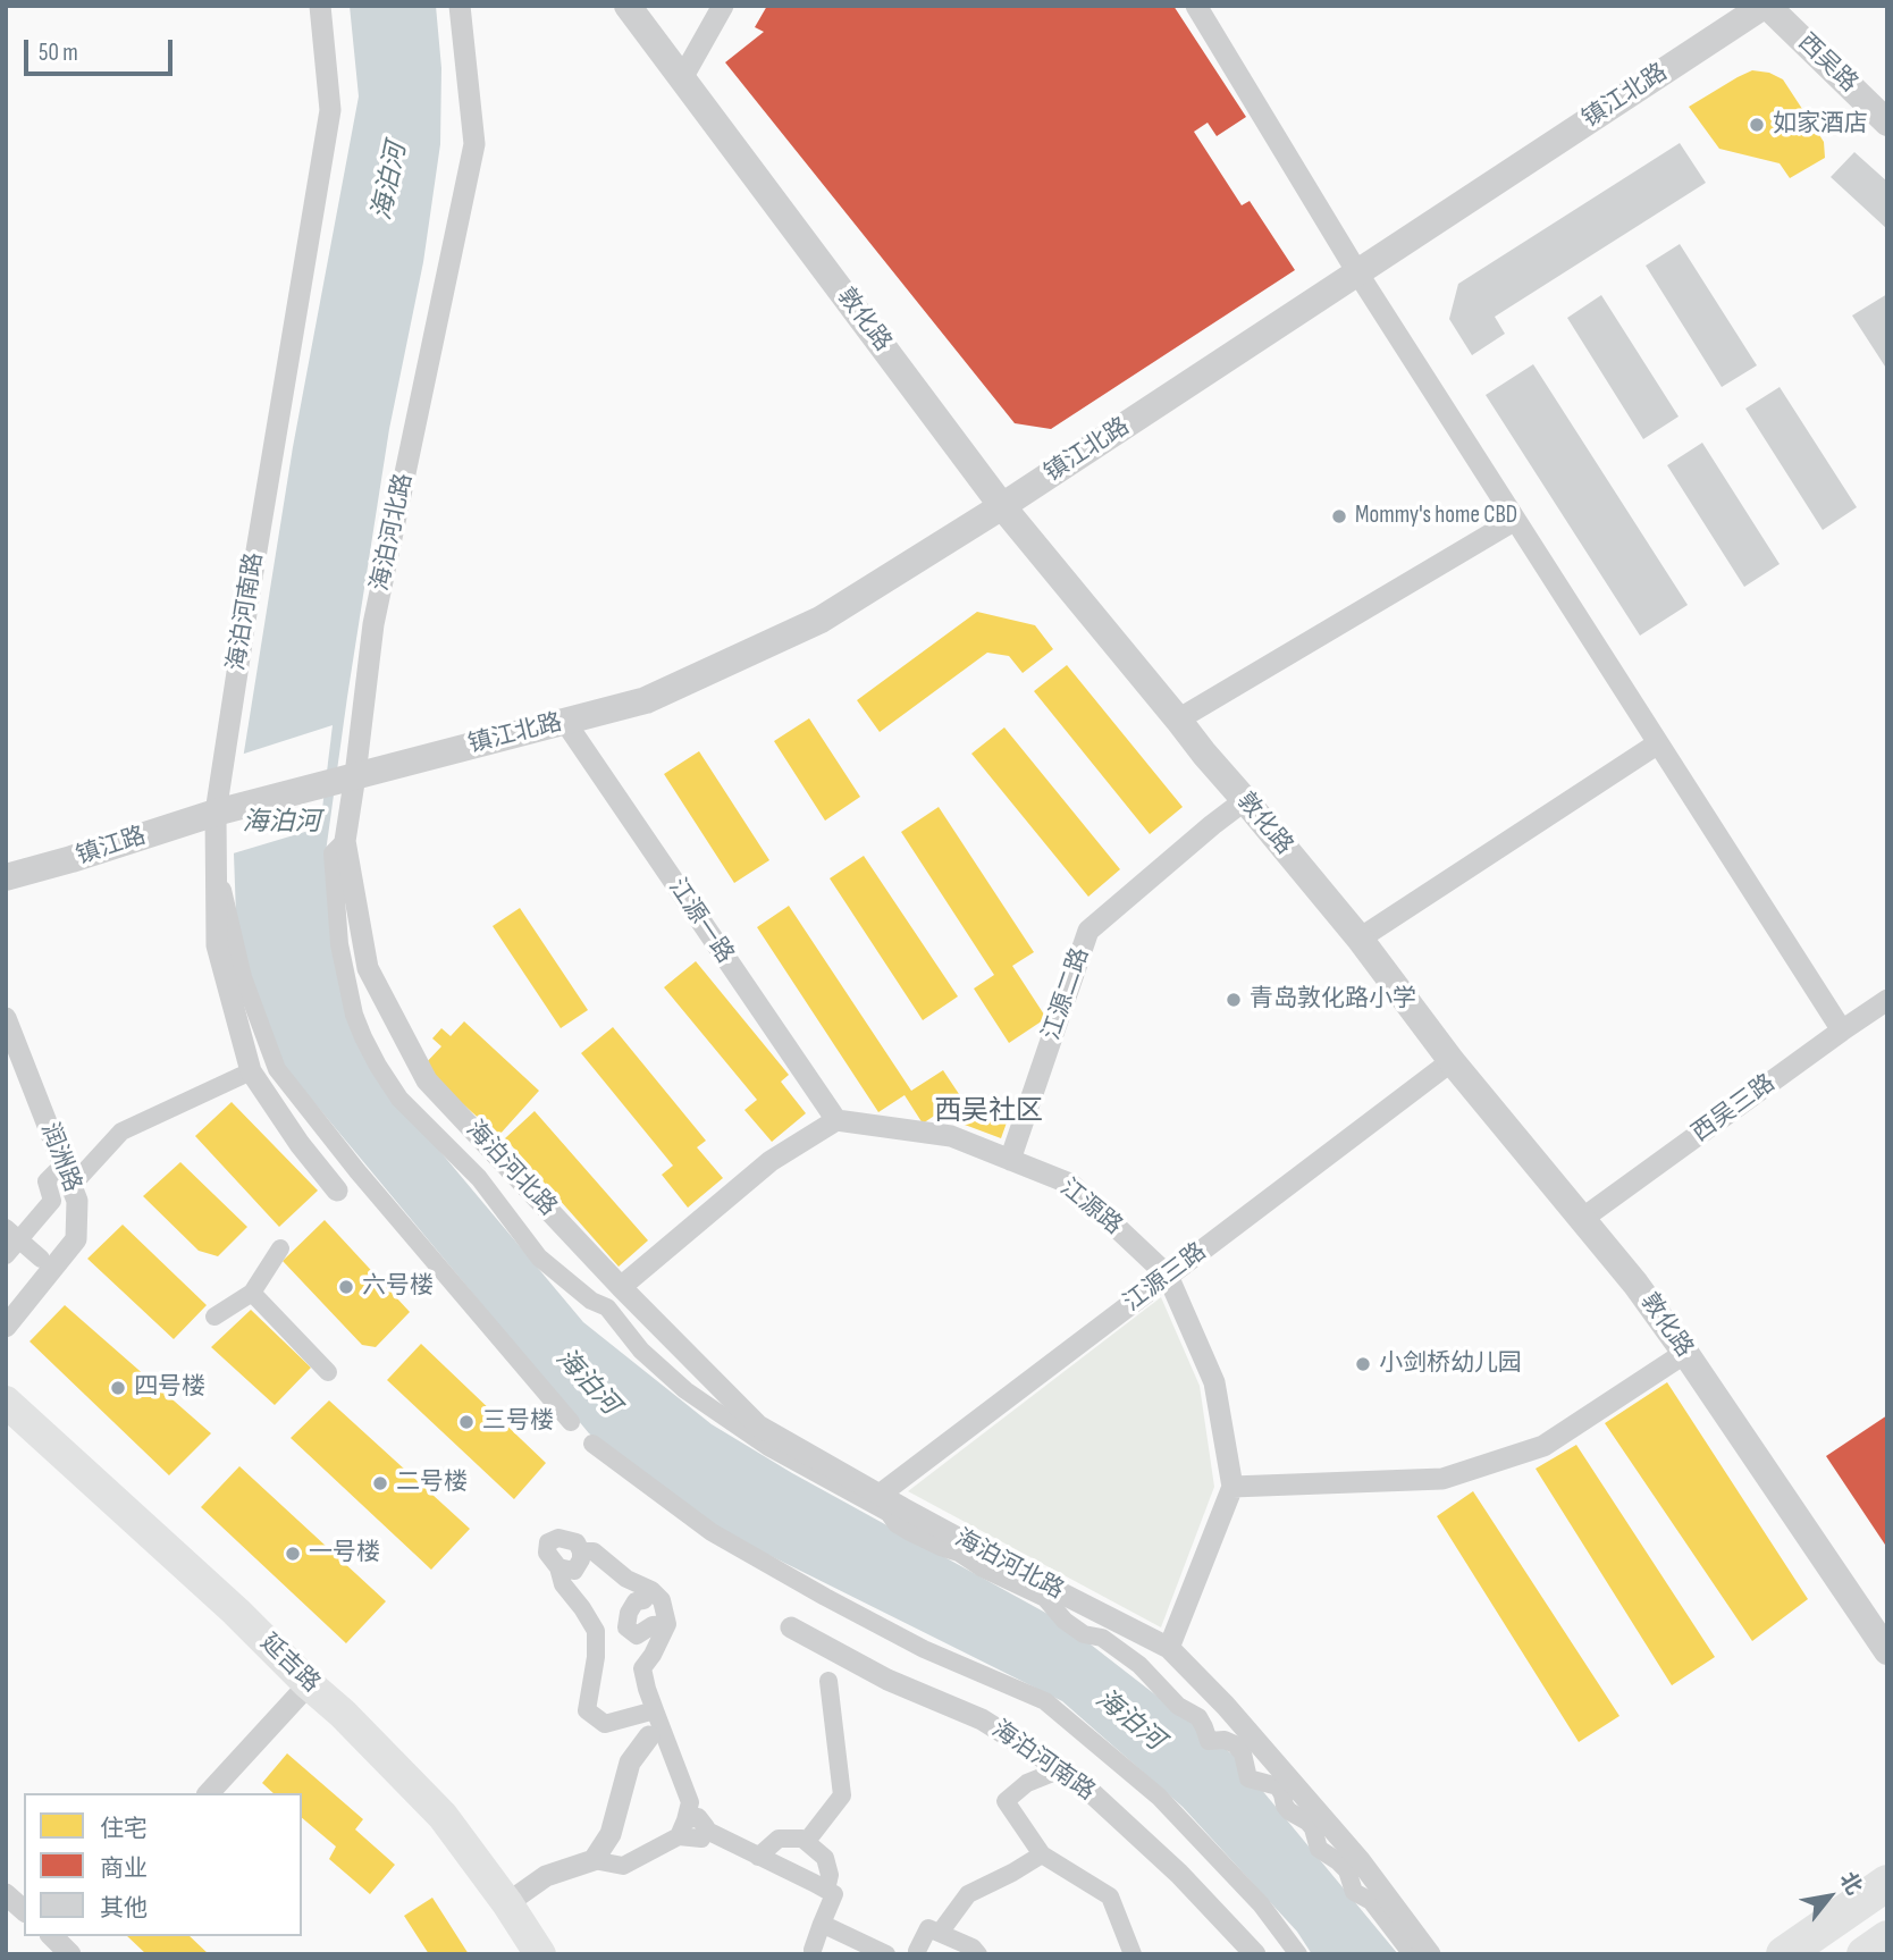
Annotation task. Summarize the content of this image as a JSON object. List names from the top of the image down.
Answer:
{
  "streets": {
    "main road": ["延吉路"],
    "street": [
      "西吴路",
      "镇江北路",
      "敦化路",
      "海泊河北路",
      "海泊河南路",
      "镇江路",
      "江源一路",
      "江源二路",
      "西吴三路",
      "润洲路",
      "江源路",
      "江源三路"
    ]
  },
  "crossings": [
    ["西吴路", "镇江北路"],
    ["镇江北路", "敦化路"],
    ["镇江北路", "海泊河北路"],
    ["镇江北路", "海泊河南路"],
    ["镇江北路", "镇江路"],
    ["镇江北路", "江源一路"],
    ["敦化路", "江源二路"],
    ["敦化路", "西吴三路"],
    ["敦化路", "江源三路"],
    ["海泊河北路", "江源三路"],
    ["海泊河南路", "镇江路"],
    ["江源一路", "江源路"],
    ["江源二路", "江源路"],
    ["江源路", "江源三路"]
  ],
  "districts": ["西吴社区"],
  "water": ["海泊河"],
  "places": [
    "如家酒店",
    "Mommy's home CBD",
    "青岛敦化路小学",
    "六号楼",
    "小剑桥幼儿园",
    "四号楼",
    "三号楼",
    "二号楼",
    "一号楼"
  ],
  "legend": ["住宅", "商业", "其他"],
  "scale_bar": "50 m",
  "north": "top right"
}
